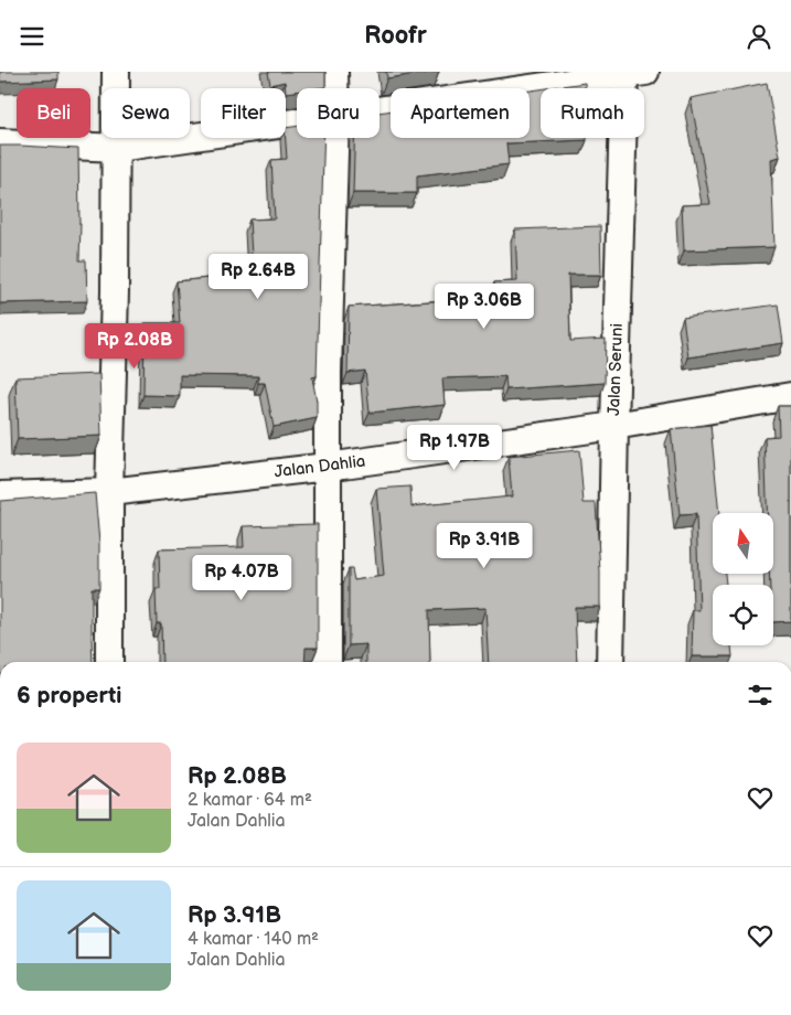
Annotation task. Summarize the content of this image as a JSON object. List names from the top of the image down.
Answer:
{
  "streets": {
    "street": ["Jalan Seruni", "Jalan Dahlia"]
  },
  "crossings": [
    ["Jalan Seruni", "Jalan Dahlia"]
  ],
  "north": "top",
  "page": {
    "header": "Roofr",
    "chip": [
      "Beli",
      "Sewa",
      "Filter",
      "Baru",
      "Apartemen",
      "Rumah"
    ],
    "price": [
      "Rp 2.64B",
      "Rp 3.06B",
      "Rp 2.08B",
      "Rp 1.97B",
      "Rp 3.91B",
      "Rp 4.07B"
    ],
    "heading": "6 properti",
    "list": [
      {
        "name": "Rp 2.08B",
        "note": "2 kamar · 64 m² · Jalan Dahlia"
      },
      {
        "name": "Rp 3.91B",
        "note": "4 kamar · 140 m² · Jalan Dahlia"
      }
    ]
  }
}
